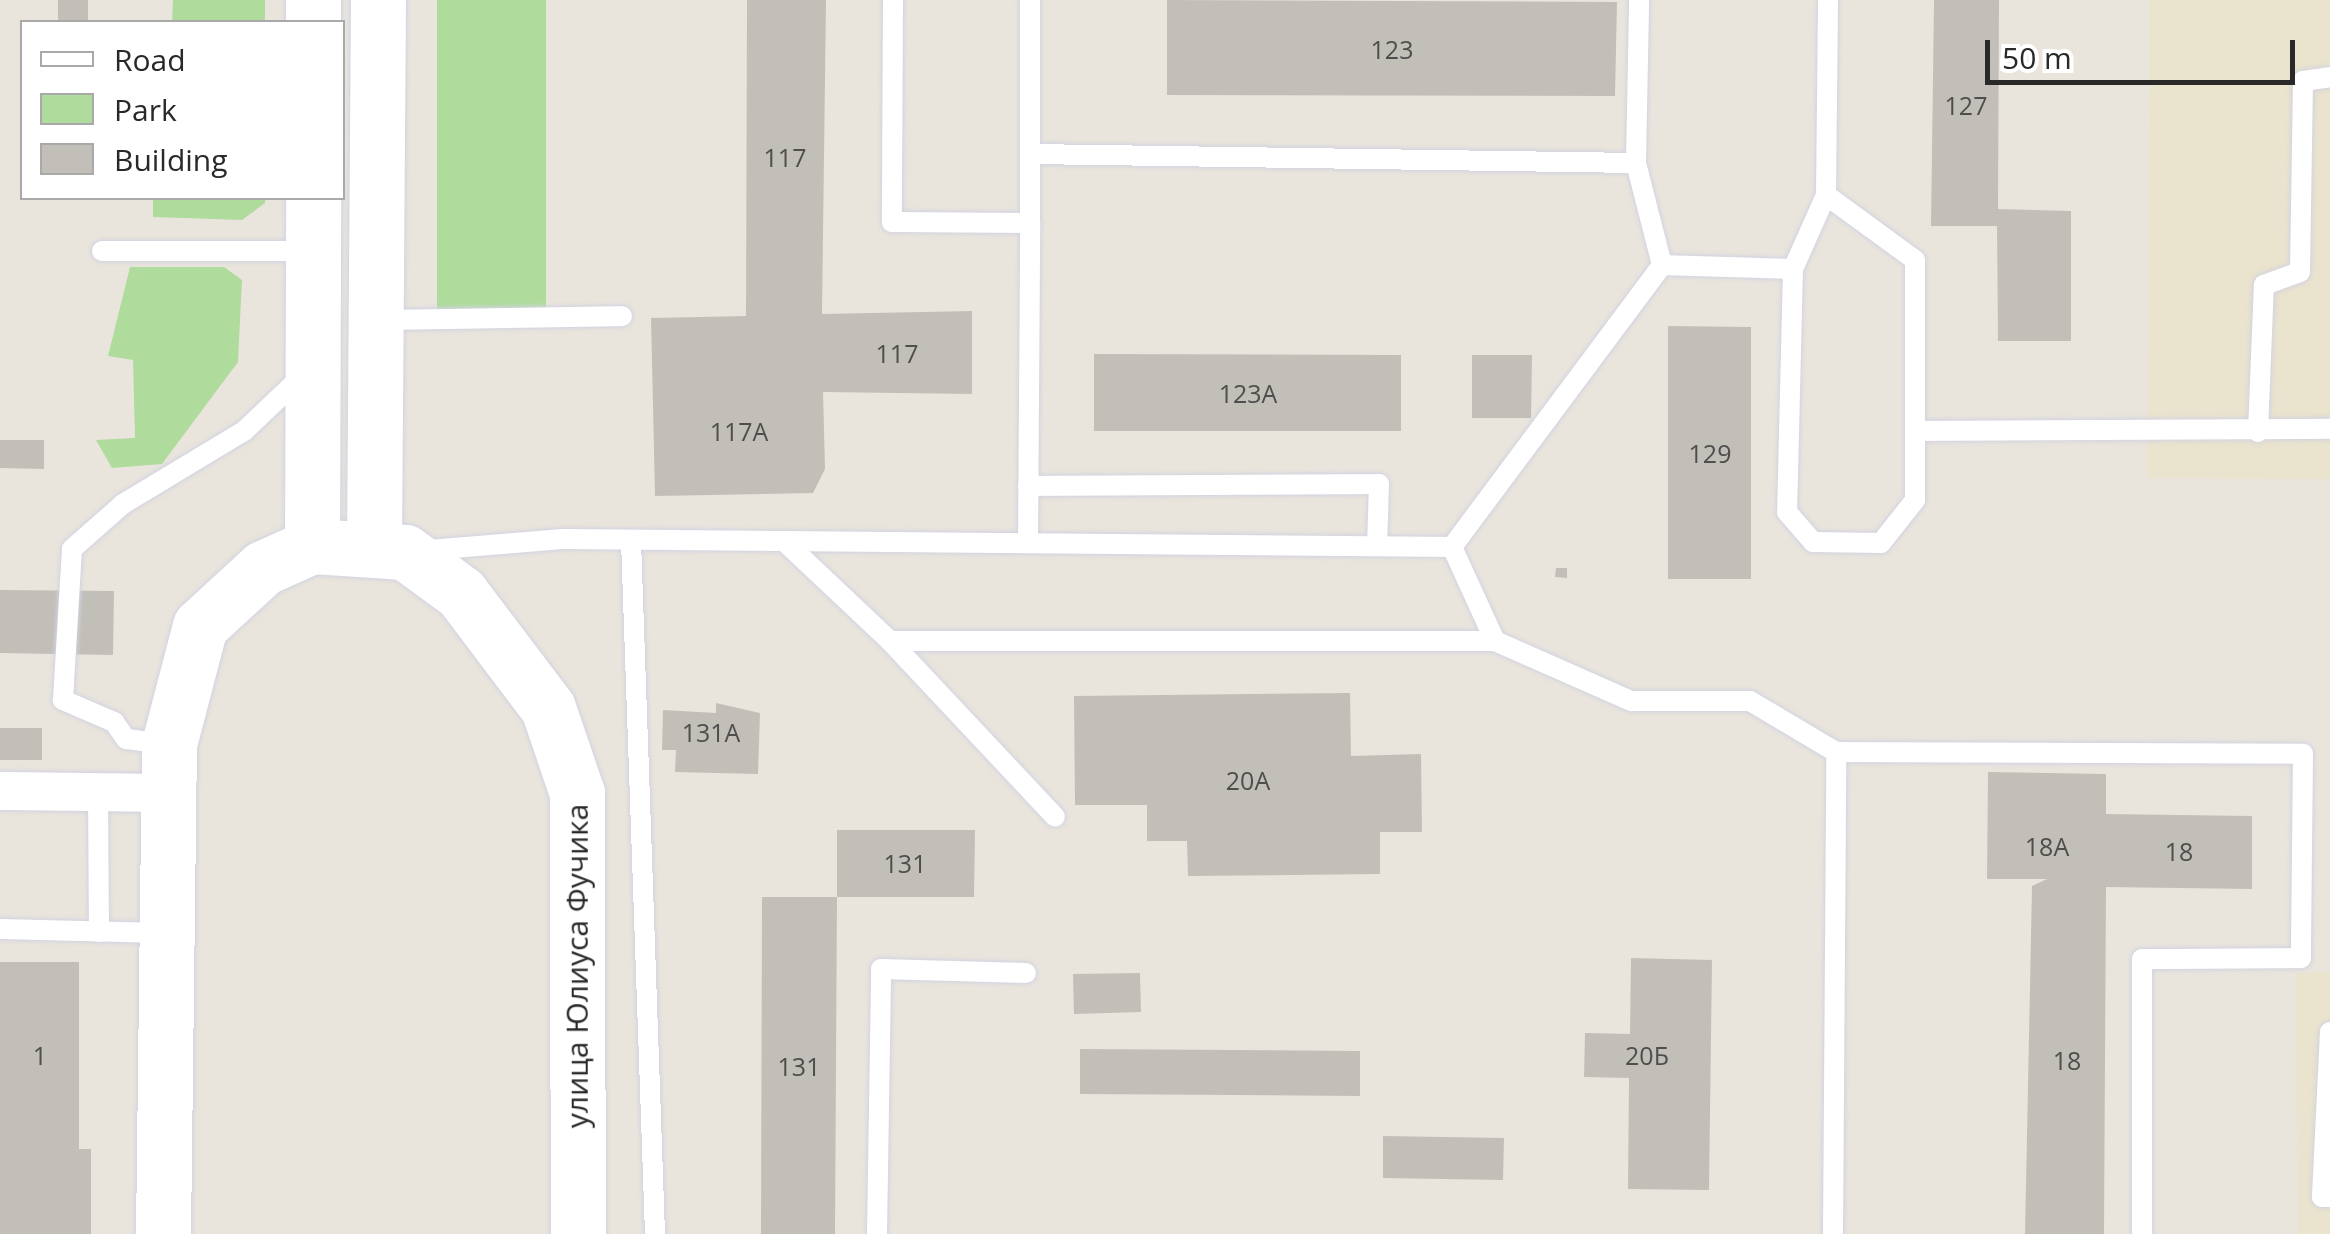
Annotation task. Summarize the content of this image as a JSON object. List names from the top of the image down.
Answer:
{
  "streets": {
    "main road": ["улица Юлиуса Фучика"]
  },
  "house_numbers": [
    "123",
    "127",
    "117",
    "117",
    "123А",
    "117А",
    "129",
    "131А",
    "20А",
    "18А",
    "18",
    "131",
    "1",
    "20Б",
    "18",
    "131"
  ],
  "legend": ["Road", "Park", "Building"],
  "scale_bar": "50 m"
}
